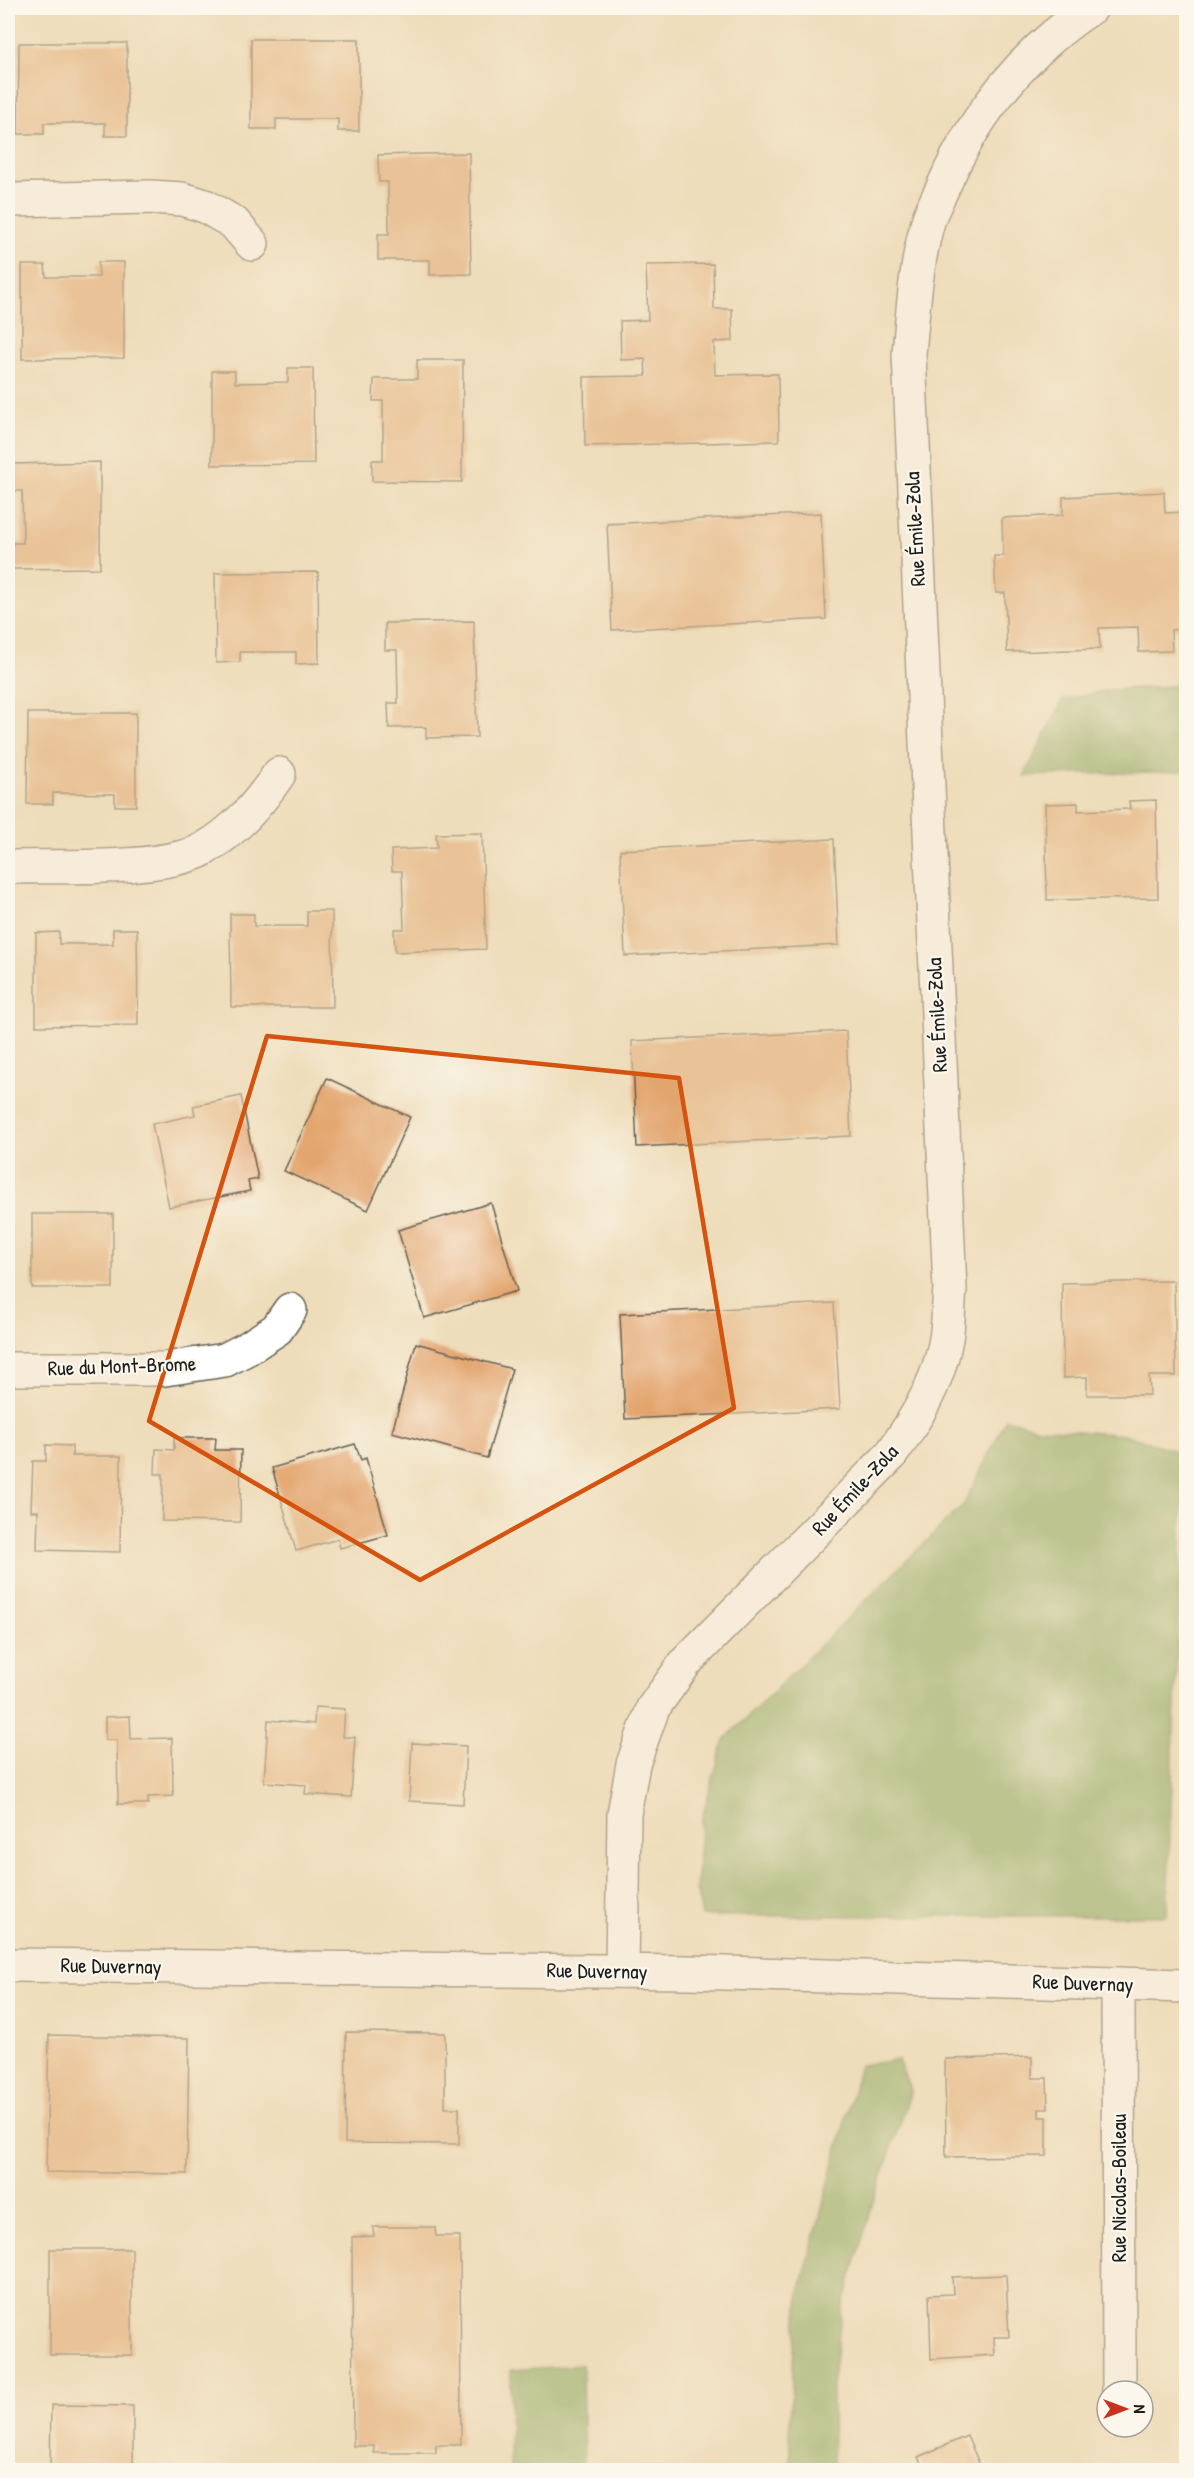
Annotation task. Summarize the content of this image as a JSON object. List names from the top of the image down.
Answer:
{
  "streets": {
    "street": [
      "Rue Émile-Zola",
      "Rue du Mont-Brome",
      "Rue Duvernay",
      "Rue Nicolas-Boileau"
    ]
  },
  "crossings": [
    ["Rue Émile-Zola", "Rue Duvernay"],
    ["Rue Duvernay", "Rue Nicolas-Boileau"]
  ],
  "north": "right"
}
